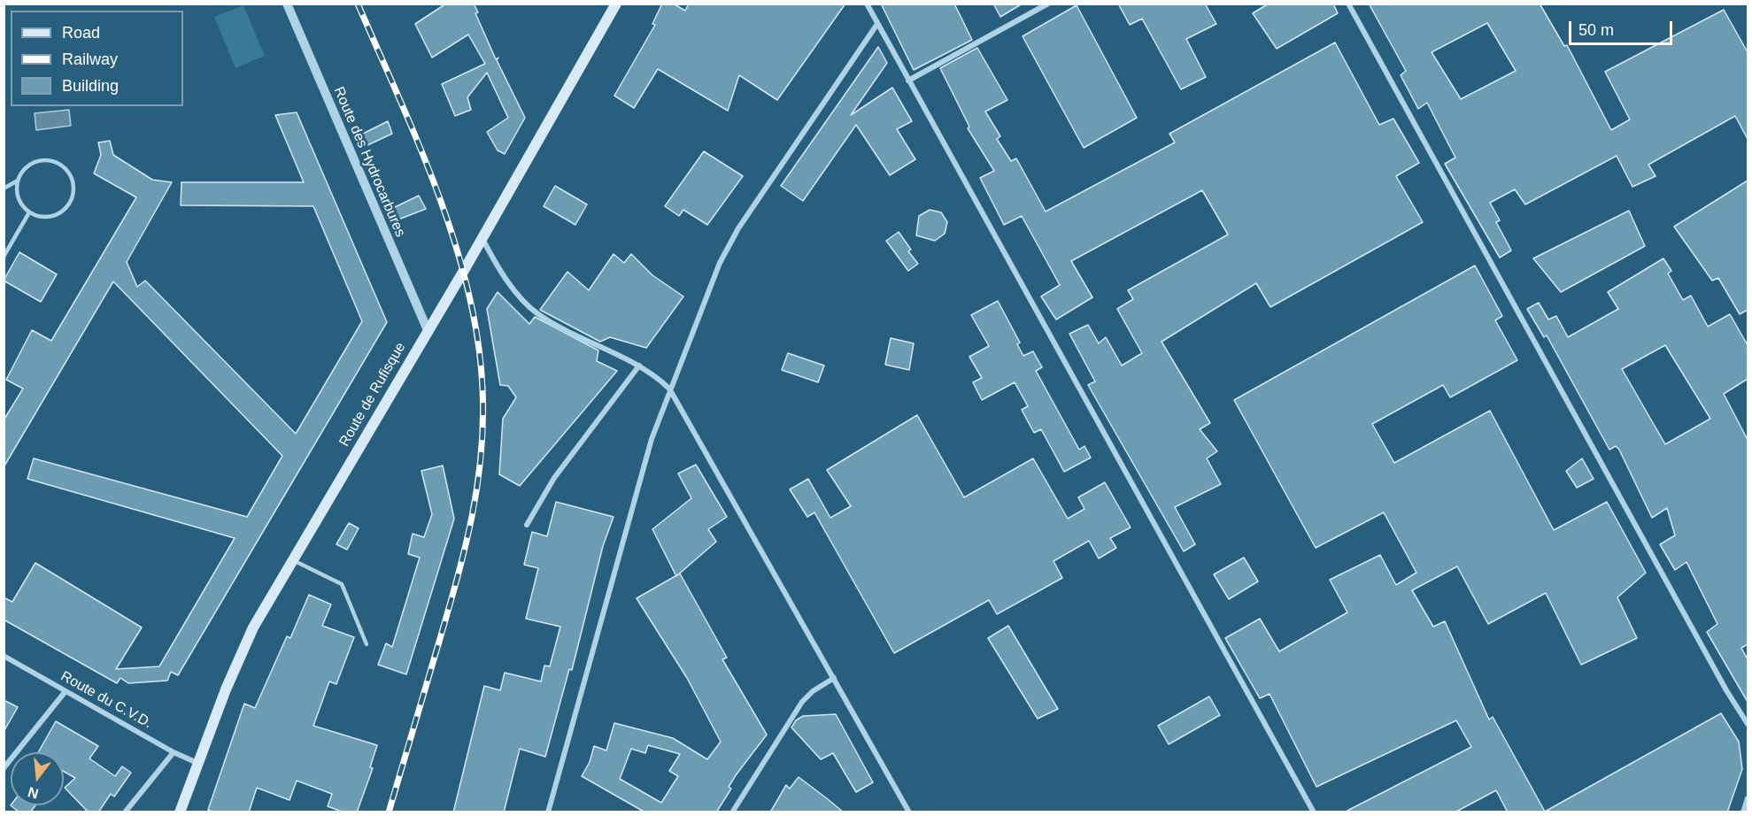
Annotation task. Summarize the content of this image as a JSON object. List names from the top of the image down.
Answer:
{
  "streets": {
    "main road": ["Route de Rufisque"],
    "street": ["Route des Hydrocarbures", "Route du C.V.D."]
  },
  "crossings": [
    ["Route des Hydrocarbures", "Route de Rufisque"],
    ["Route de Rufisque", "Route du C.V.D."]
  ],
  "legend": ["Road", "Railway", "Building"],
  "scale_bar": "50 m",
  "north": "bottom"
}
